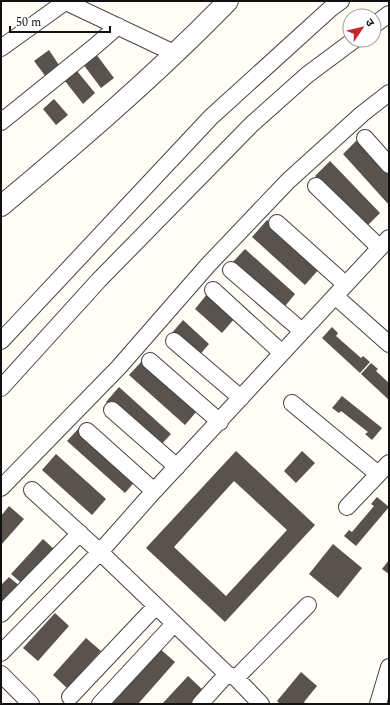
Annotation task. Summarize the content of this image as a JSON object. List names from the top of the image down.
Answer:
{
  "scale_bar": "50 m",
  "north": "top right"
}
